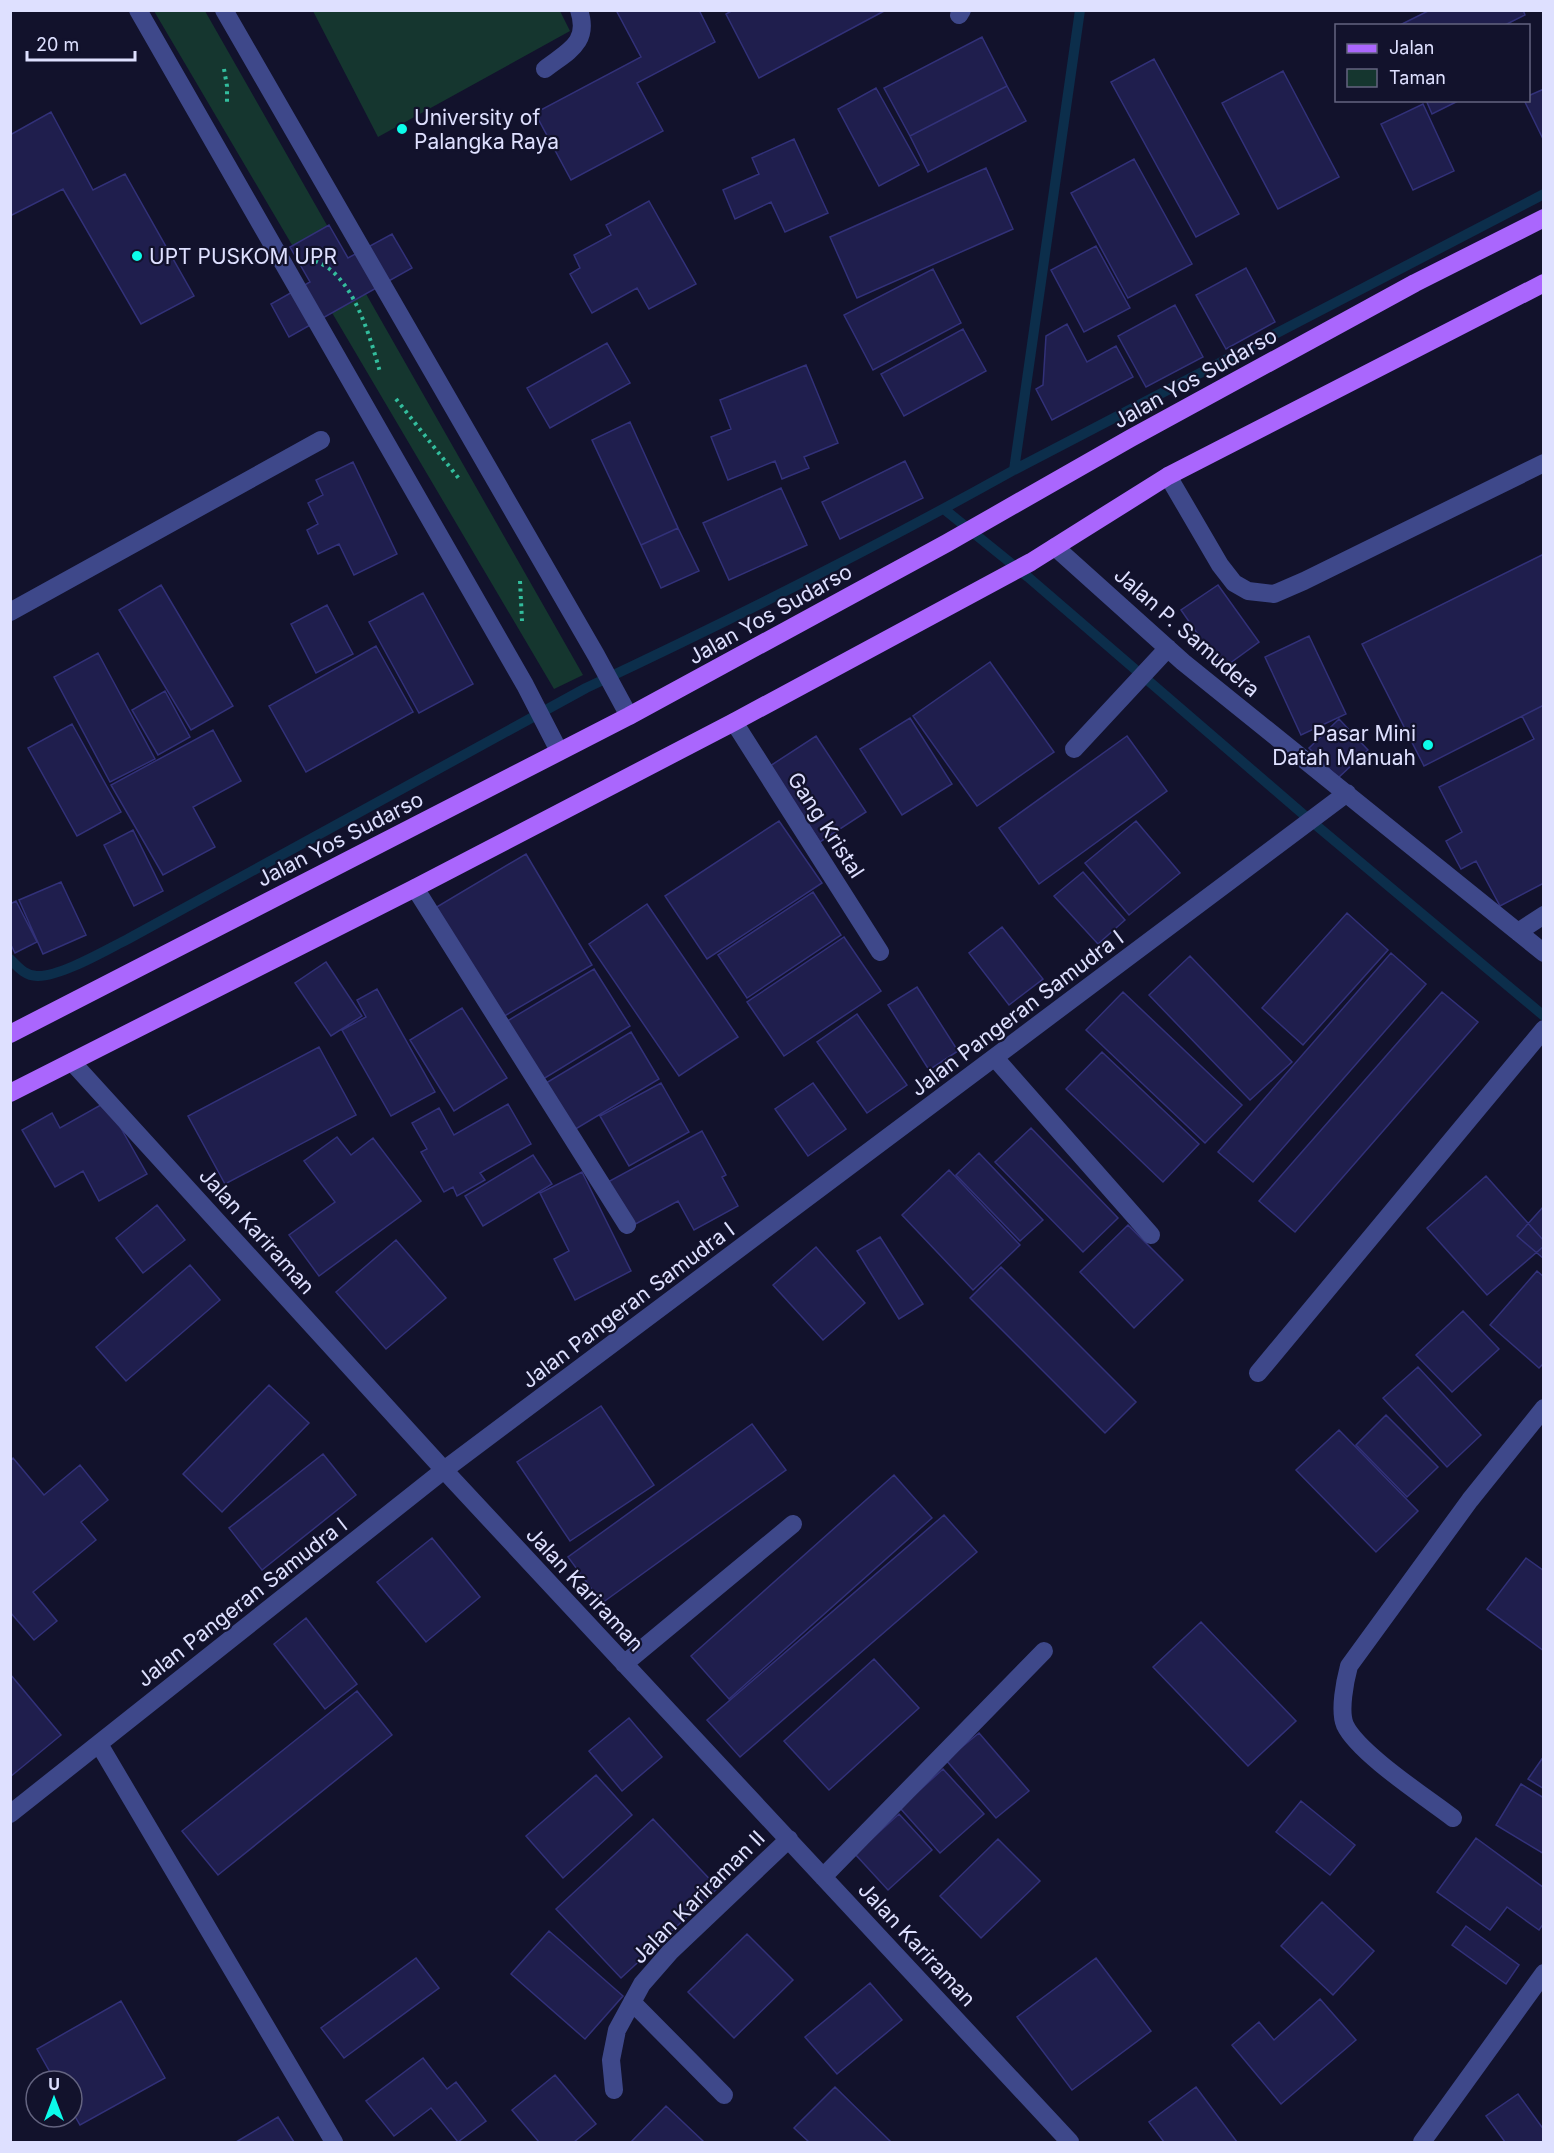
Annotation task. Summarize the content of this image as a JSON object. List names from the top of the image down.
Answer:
{
  "streets": {
    "main road": ["Jalan Yos Sudarso"],
    "street": [
      "Jalan P. Samudera",
      "Gang Kristal",
      "Jalan Pangeran Samudra I",
      "Jalan Kariraman",
      "Jalan Kariraman II"
    ]
  },
  "crossings": [
    ["Jalan P. Samudera", "Jalan Pangeran Samudra I"],
    ["Jalan Pangeran Samudra I", "Jalan Kariraman"],
    ["Jalan Kariraman", "Jalan Kariraman II"]
  ],
  "places": ["University of Palangka Raya", "UPT PUSKOM UPR", "Pasar Mini Datah Manuah"],
  "legend": ["Jalan", "Taman"],
  "scale_bar": "20 m",
  "north": "top"
}
